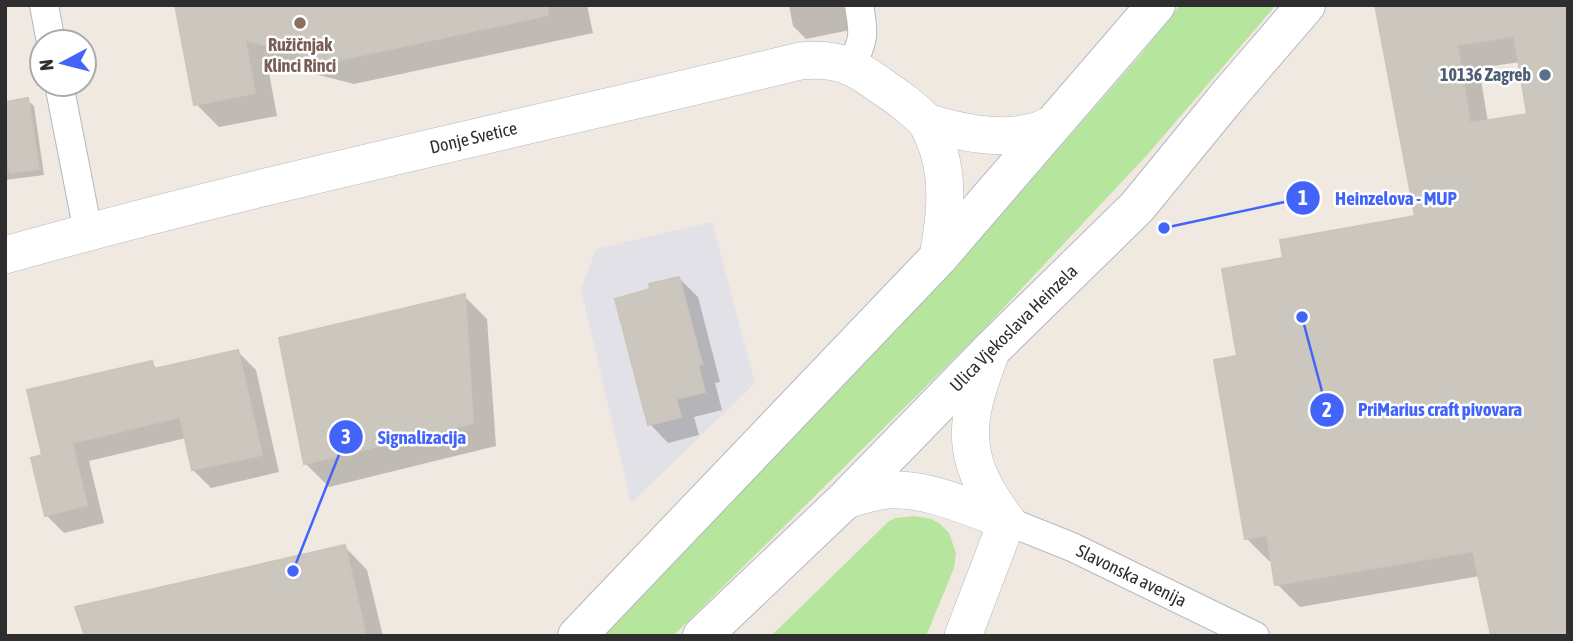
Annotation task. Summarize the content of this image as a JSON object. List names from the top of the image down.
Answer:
{
  "streets": {
    "main road": ["Ulica Vjekoslava Heinzela"],
    "street": ["Donje Svetice", "Slavonska avenija"]
  },
  "places": [
    "Ružičnjak Klinci Rinci",
    "10136 Zagreb",
    "Heinzelova - MUP",
    "PriMarius craft pivovara",
    "Signalizacija"
  ],
  "north": "left"
}
